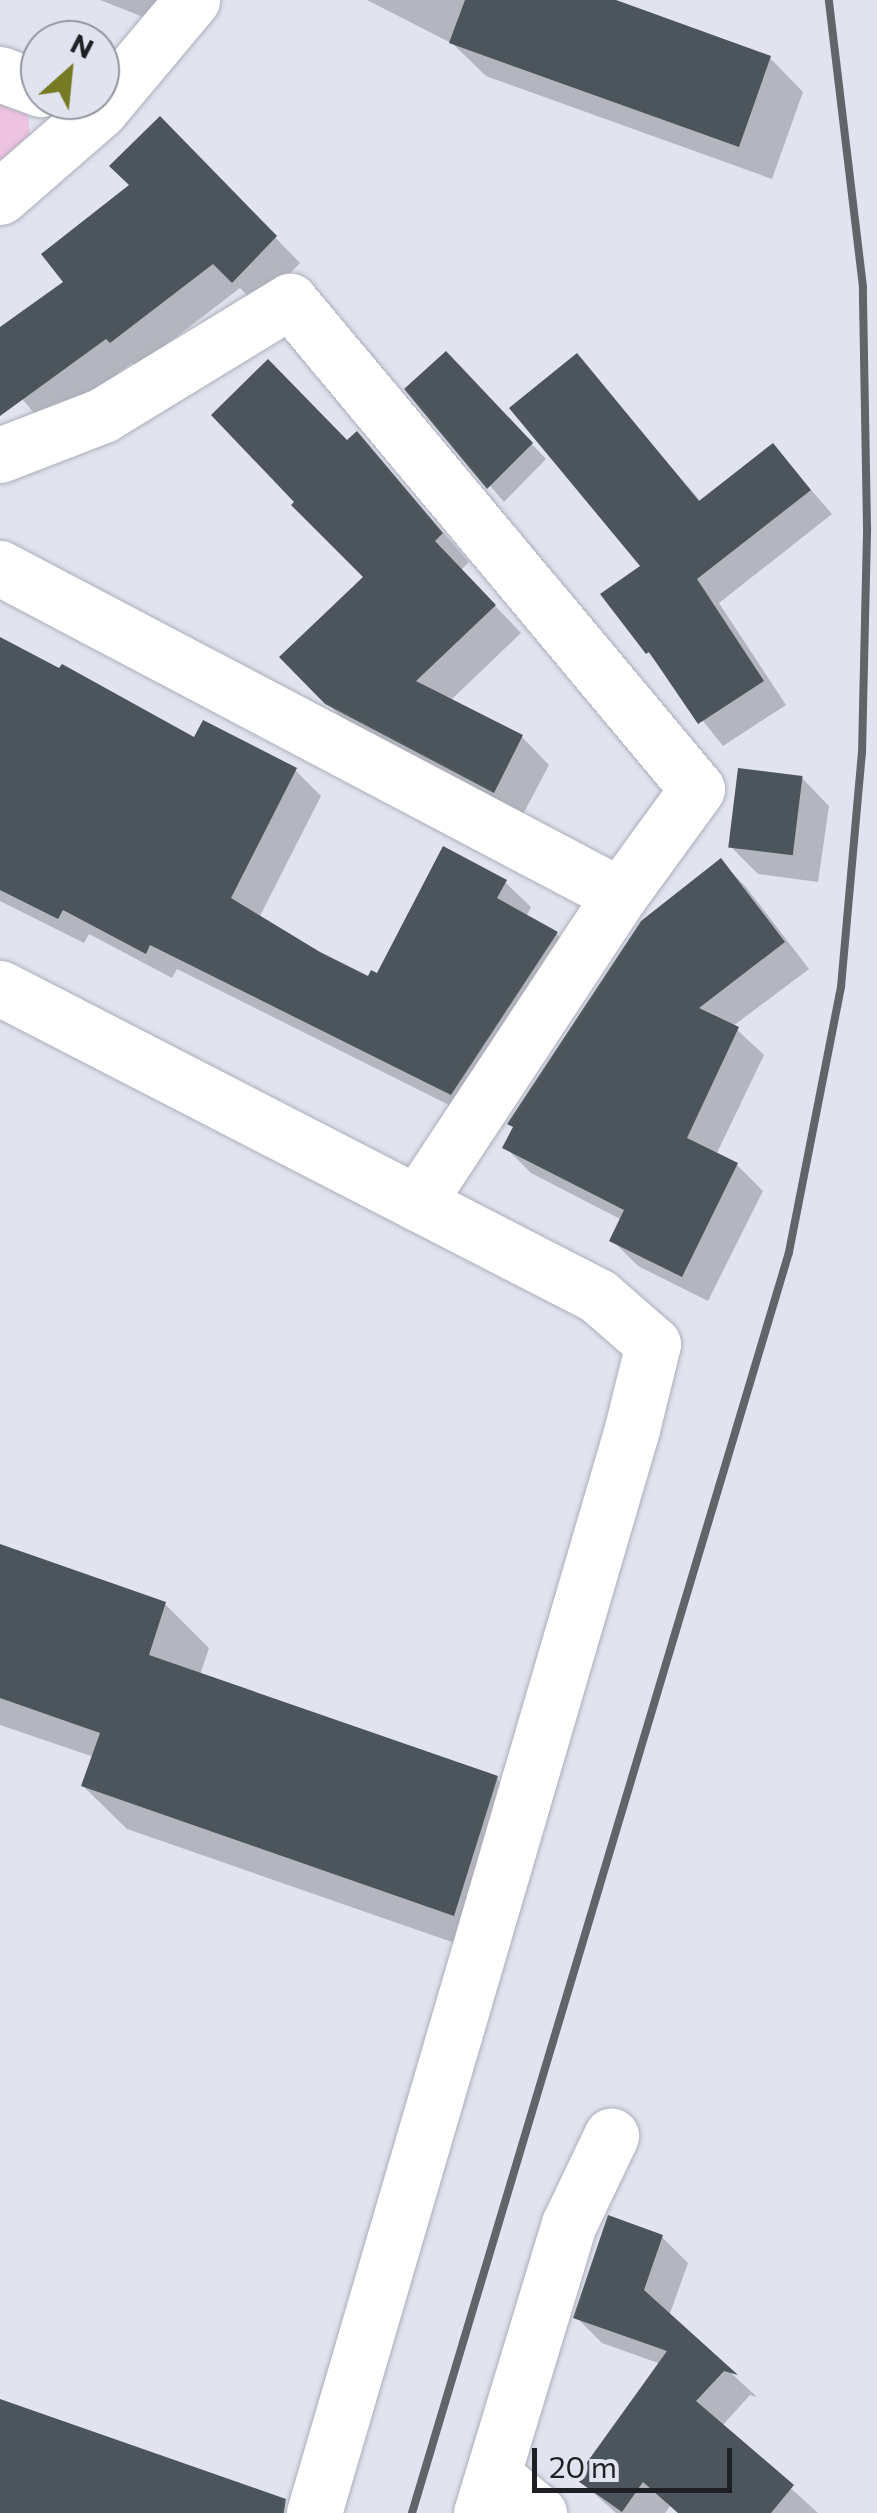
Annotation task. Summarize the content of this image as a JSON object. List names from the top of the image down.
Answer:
{
  "scale_bar": "20 m",
  "north": "top right"
}
